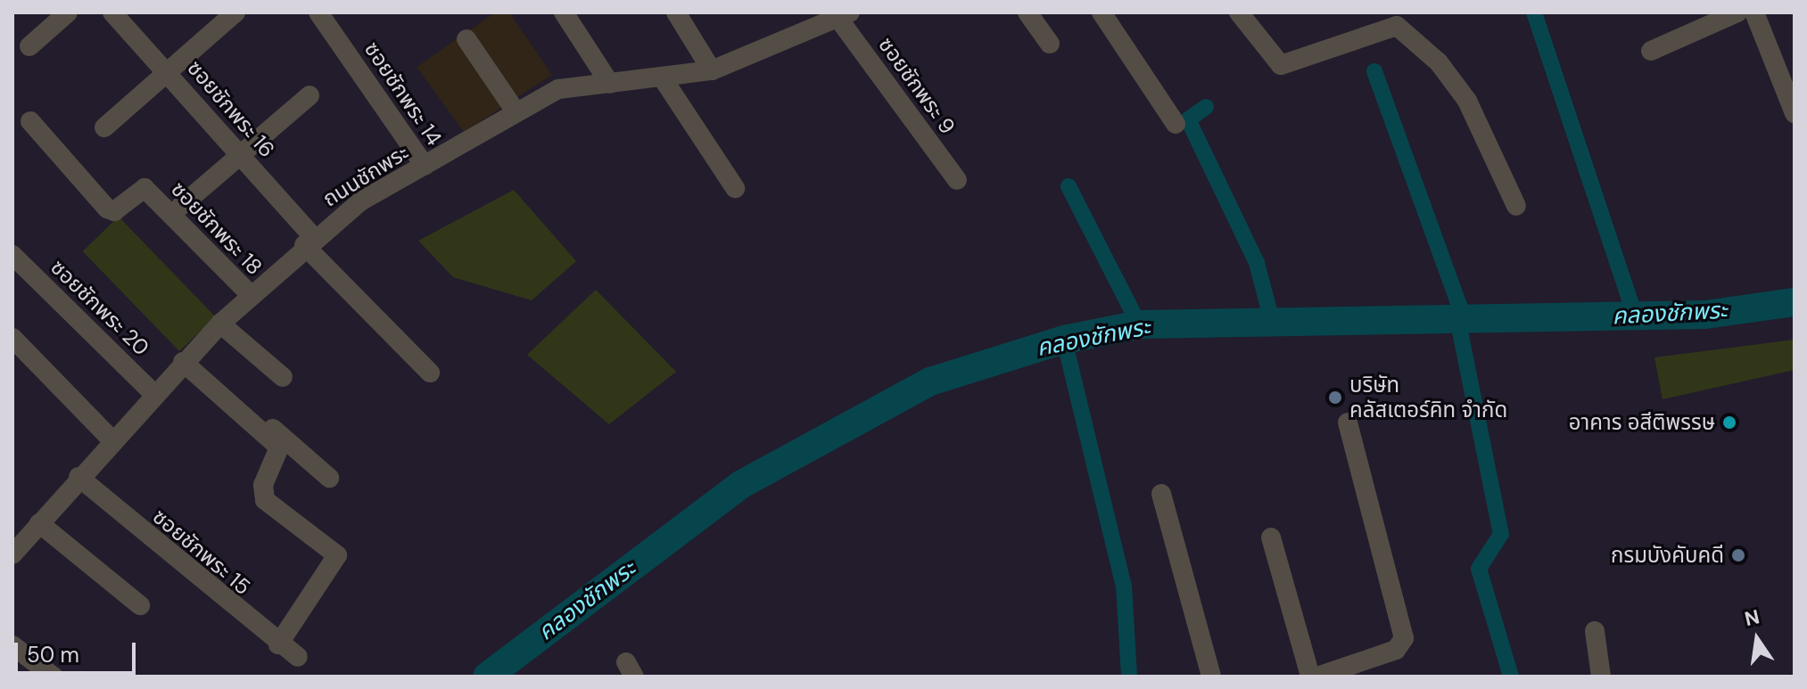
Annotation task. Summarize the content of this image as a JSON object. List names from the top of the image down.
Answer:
{
  "streets": {
    "street": [
      "ซอยชักพระ 9",
      "ซอยชักพระ 14",
      "ซอยชักพระ 16",
      "ถนนชักพระ",
      "ซอยชักพระ 18",
      "ซอยชักพระ 20",
      "ซอยชักพระ 15"
    ]
  },
  "crossings": [
    ["ซอยชักพระ 9", "ถนนชักพระ"],
    ["ซอยชักพระ 14", "ถนนชักพระ"],
    ["ซอยชักพระ 16", "ถนนชักพระ"],
    ["ถนนชักพระ", "ซอยชักพระ 18"],
    ["ถนนชักพระ", "ซอยชักพระ 20"],
    ["ถนนชักพระ", "ซอยชักพระ 15"]
  ],
  "water": ["คลองชักพระ"],
  "places": ["บริษัท คลัสเตอร์คิท จำกัด", "อาคาร อสีติพรรษ", "กรมบังคับคดี"],
  "scale_bar": "50 m",
  "north": "top"
}
